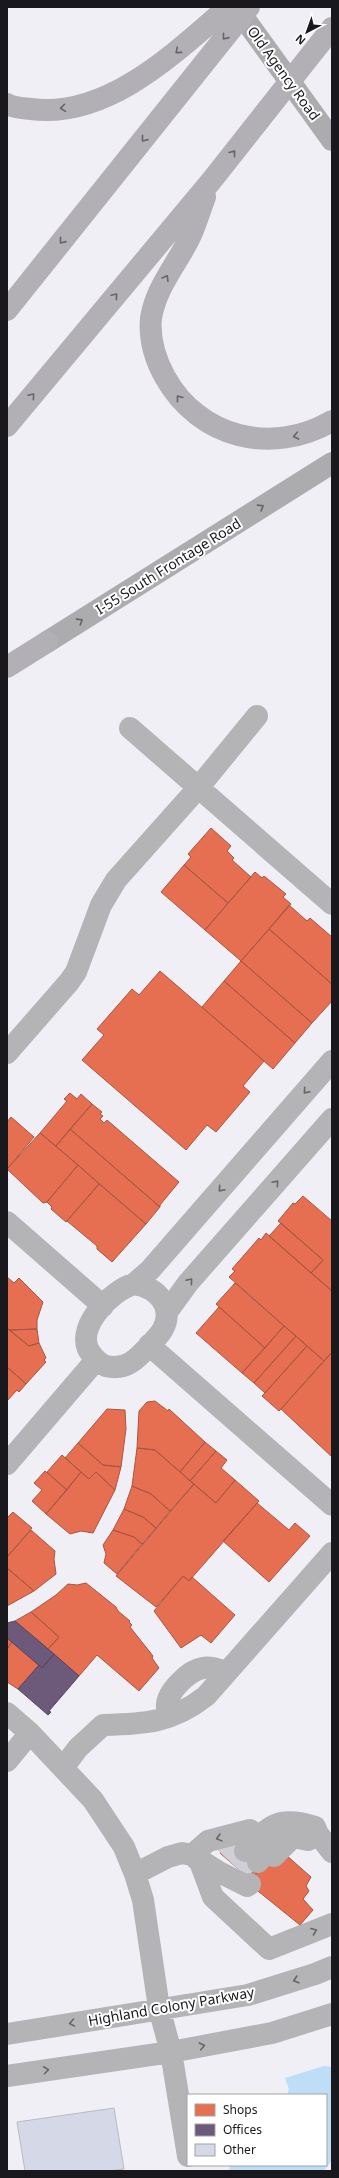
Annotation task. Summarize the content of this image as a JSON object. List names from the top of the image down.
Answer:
{
  "streets": {
    "main road": ["Old Agency Road", "I-55 South Frontage Road"],
    "street": ["Highland Colony Parkway"]
  },
  "one_way": ["I-55 South Frontage Road"],
  "legend": ["Shops", "Offices", "Other"],
  "north": "bottom left"
}
